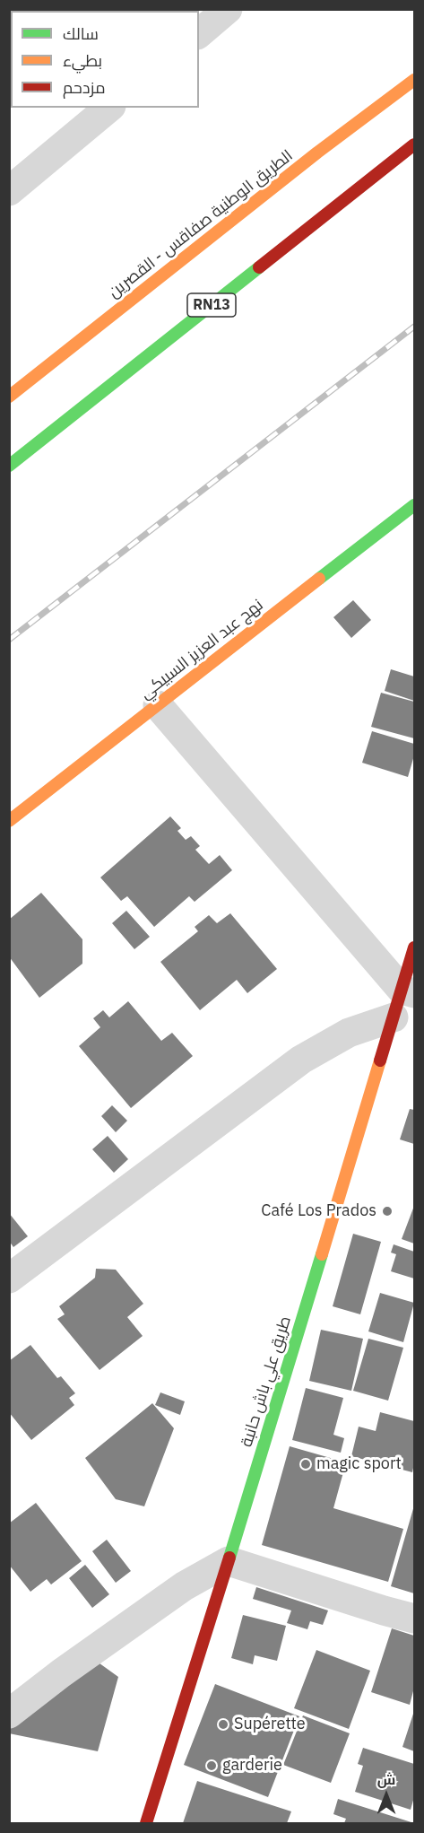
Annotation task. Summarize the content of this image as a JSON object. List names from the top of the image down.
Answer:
{
  "streets": {
    "street": [
      "الطريق الوطنية صفاقس - القصرين",
      "RN13",
      "نهج عبد العزيز السبيكي",
      "طريق علي باش حانبة"
    ]
  },
  "places": [
    "Café Los Prados",
    "magic sport",
    "Supérette",
    "garderie"
  ],
  "legend": ["سالك", "بطيء", "مزدحم"],
  "north": "top"
}
